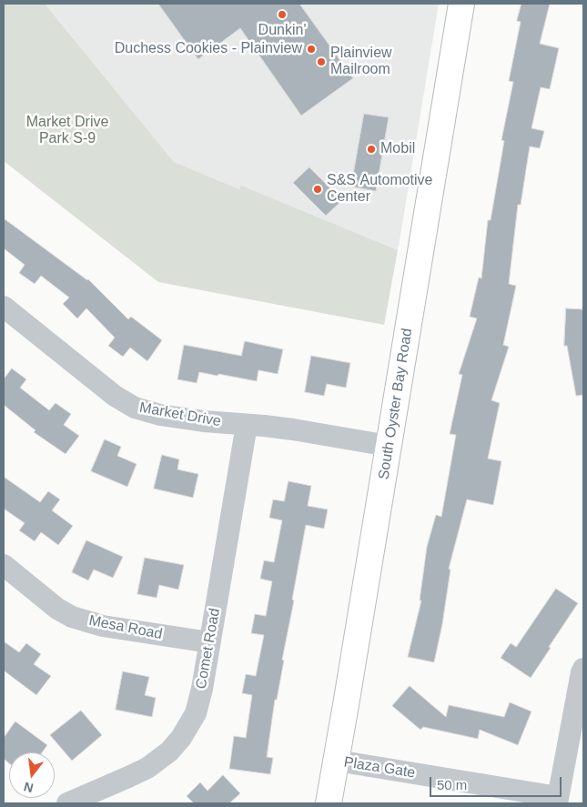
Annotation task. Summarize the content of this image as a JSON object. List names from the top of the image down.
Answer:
{
  "streets": {
    "main road": ["South Oyster Bay Road"],
    "street": [
      "Market Drive",
      "Mesa Road",
      "Comet Road",
      "Plaza Gate"
    ]
  },
  "crossings": [
    ["South Oyster Bay Road", "Market Drive"],
    ["South Oyster Bay Road", "Plaza Gate"],
    ["Market Drive", "Comet Road"],
    ["Mesa Road", "Comet Road"]
  ],
  "parks": ["Market Drive Park S-9"],
  "places": [
    "Dunkin'",
    "Duchess Cookies - Plainview",
    "Plainview Mailroom",
    "Mobil",
    "S&S Automotive Center"
  ],
  "scale_bar": "50 m",
  "north": "bottom"
}
